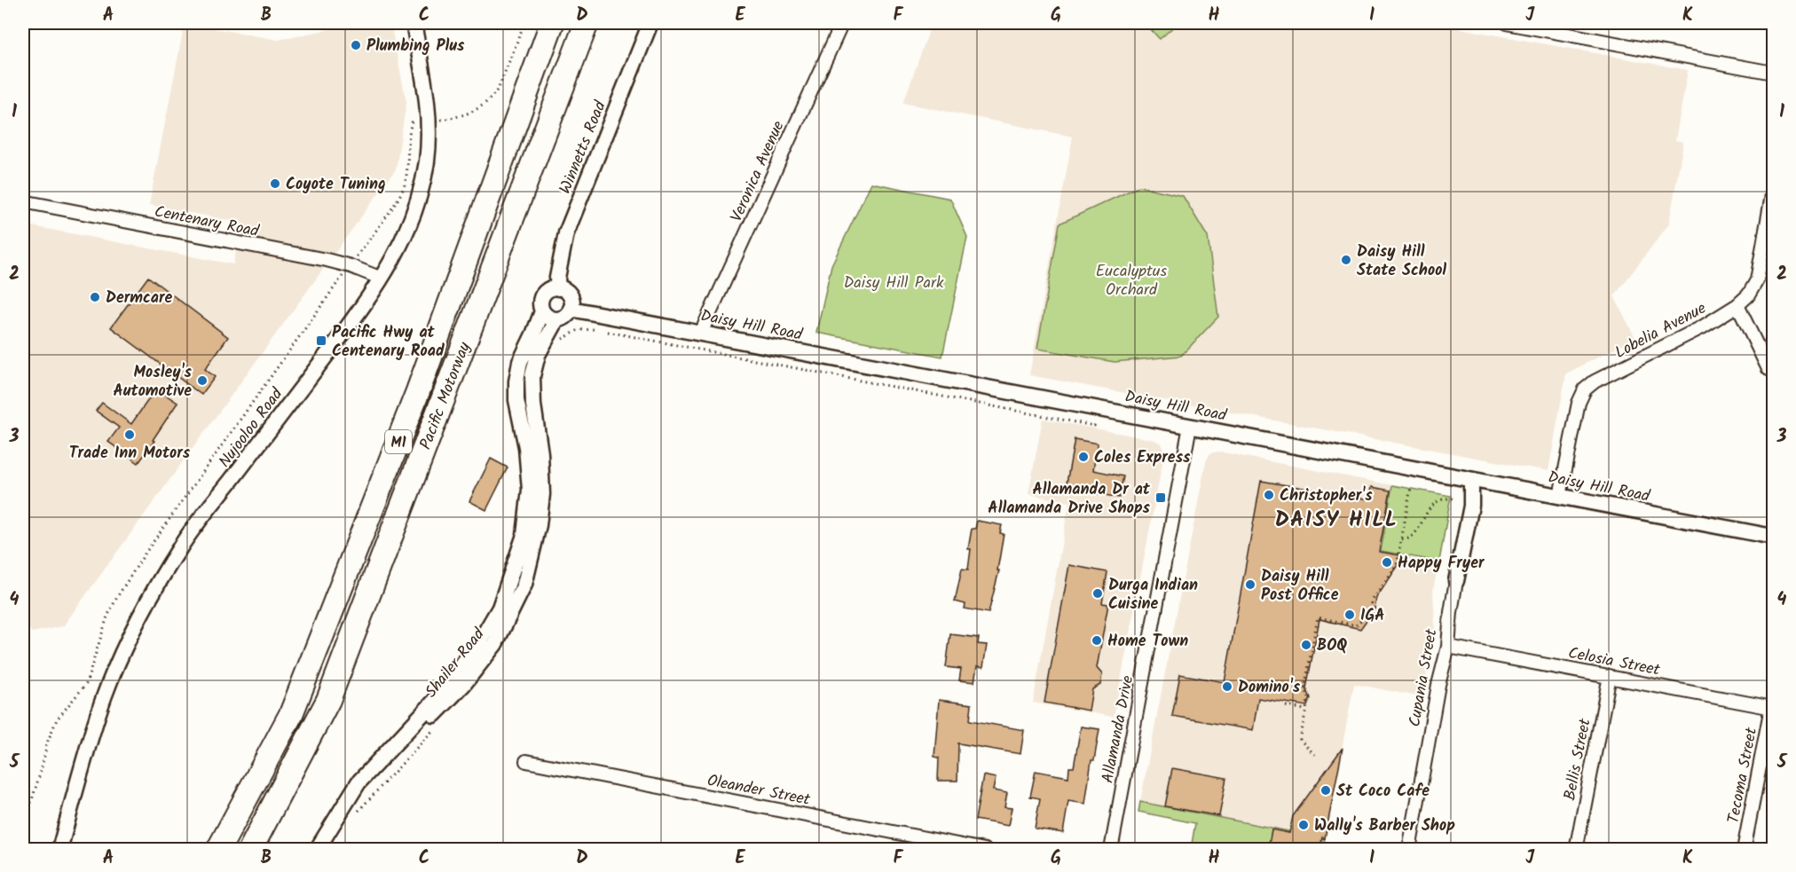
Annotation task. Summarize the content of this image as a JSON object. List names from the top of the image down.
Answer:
{
  "streets": {
    "highway": ["Pacific Motorway", "M1"],
    "street": [
      "Winnetts Road",
      "Veronica Avenue",
      "Centenary Road",
      "Daisy Hill Road",
      "Lobelia Avenue",
      "Nujooloo Road",
      "Celosia Street",
      "Shailer Road",
      "Cupania Street",
      "Allamanda Drive",
      "Bellis Street",
      "Tecoma Street",
      "Oleander Street"
    ]
  },
  "crossings": [
    ["Winnetts Road", "Daisy Hill Road"],
    ["Winnetts Road", "Shailer Road"],
    ["Veronica Avenue", "Daisy Hill Road"],
    ["Centenary Road", "Nujooloo Road"],
    ["Daisy Hill Road", "Lobelia Avenue"],
    ["Daisy Hill Road", "Shailer Road"],
    ["Daisy Hill Road", "Cupania Street"],
    ["Daisy Hill Road", "Allamanda Drive"],
    ["Celosia Street", "Cupania Street"],
    ["Celosia Street", "Bellis Street"],
    ["Celosia Street", "Tecoma Street"]
  ],
  "districts": ["DAISY HILL"],
  "parks": ["Eucalyptus Orchard", "Daisy Hill Park"],
  "places": {
    "other": [
      "Plumbing Plus",
      "Coyote Tuning",
      "Daisy Hill State School",
      "Dermcare",
      "Mosley's Automotive",
      "Trade Inn Motors",
      "Coles Express",
      "Christopher's",
      "Happy Fryer",
      "Daisy Hill Post Office",
      "Durga Indian Cuisine",
      "IGA",
      "Home Town",
      "BOQ",
      "Domino's",
      "St Coco Cafe",
      "Wally's Barber Shop"
    ],
    "transit": ["Pacific Hwy at Centenary Road", "Allamanda Dr at Allamanda Drive Shops"]
  },
  "grid": {
    "columns": [
      "A",
      "B",
      "C",
      "D",
      "E",
      "F",
      "G",
      "H",
      "I",
      "J",
      "K"
    ],
    "rows": [
      "1",
      "2",
      "3",
      "4",
      "5"
    ]
  }
}
